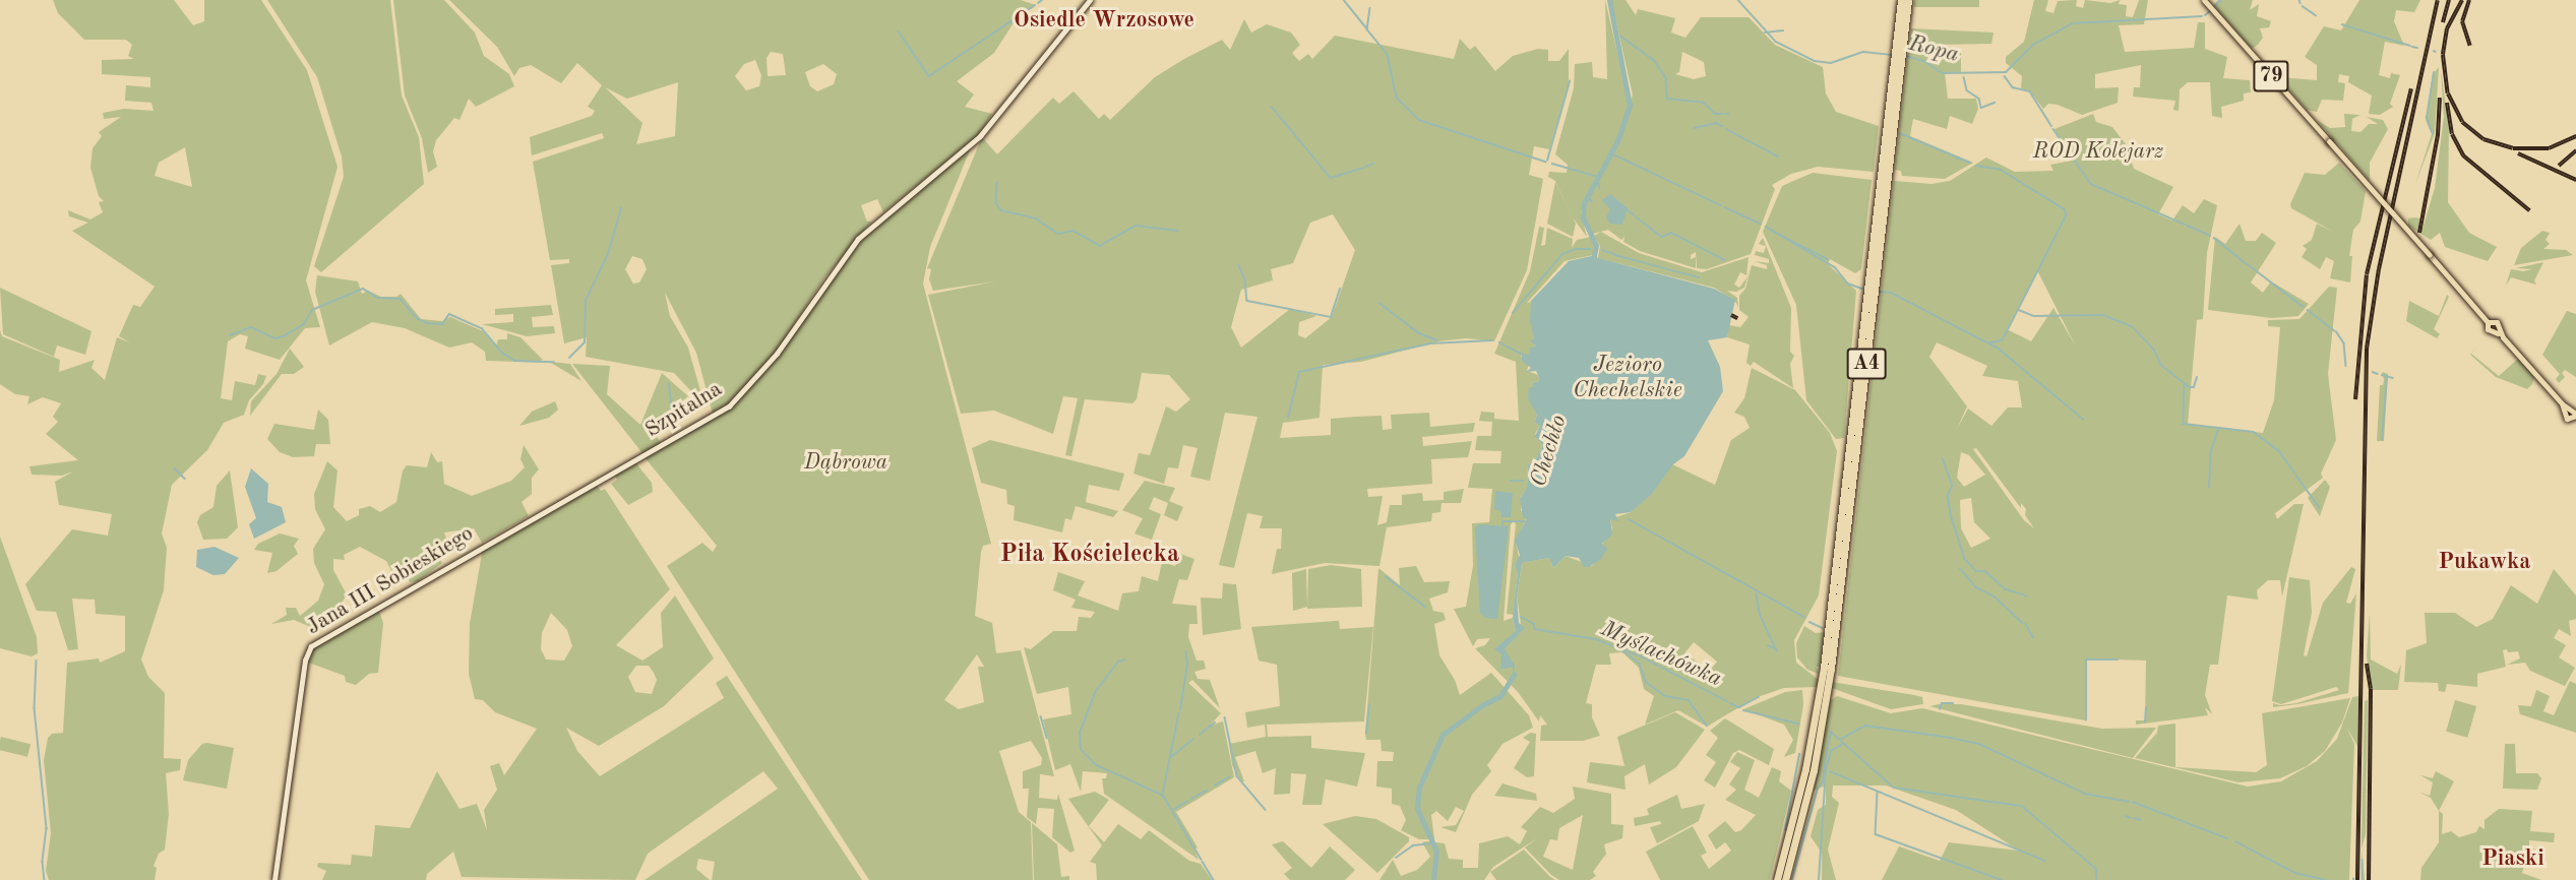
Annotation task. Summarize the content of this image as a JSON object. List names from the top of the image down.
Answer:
{
  "streets": {
    "highway": ["A4"],
    "main road": ["79", "Szpitalna", "Jana III Sobieskiego"]
  },
  "crossings": [
    ["Szpitalna", "Jana III Sobieskiego"]
  ],
  "districts": [
    "Osiedle Wrzosowe",
    "Piła Kościelecka",
    "Pukawka",
    "Piaski"
  ],
  "water": [
    "Ropa",
    "Jezioro Chechelskie",
    "Chechło",
    "Myślachówka"
  ],
  "parks": ["ROD Kolejarz", "Dąbrowa"]
}
